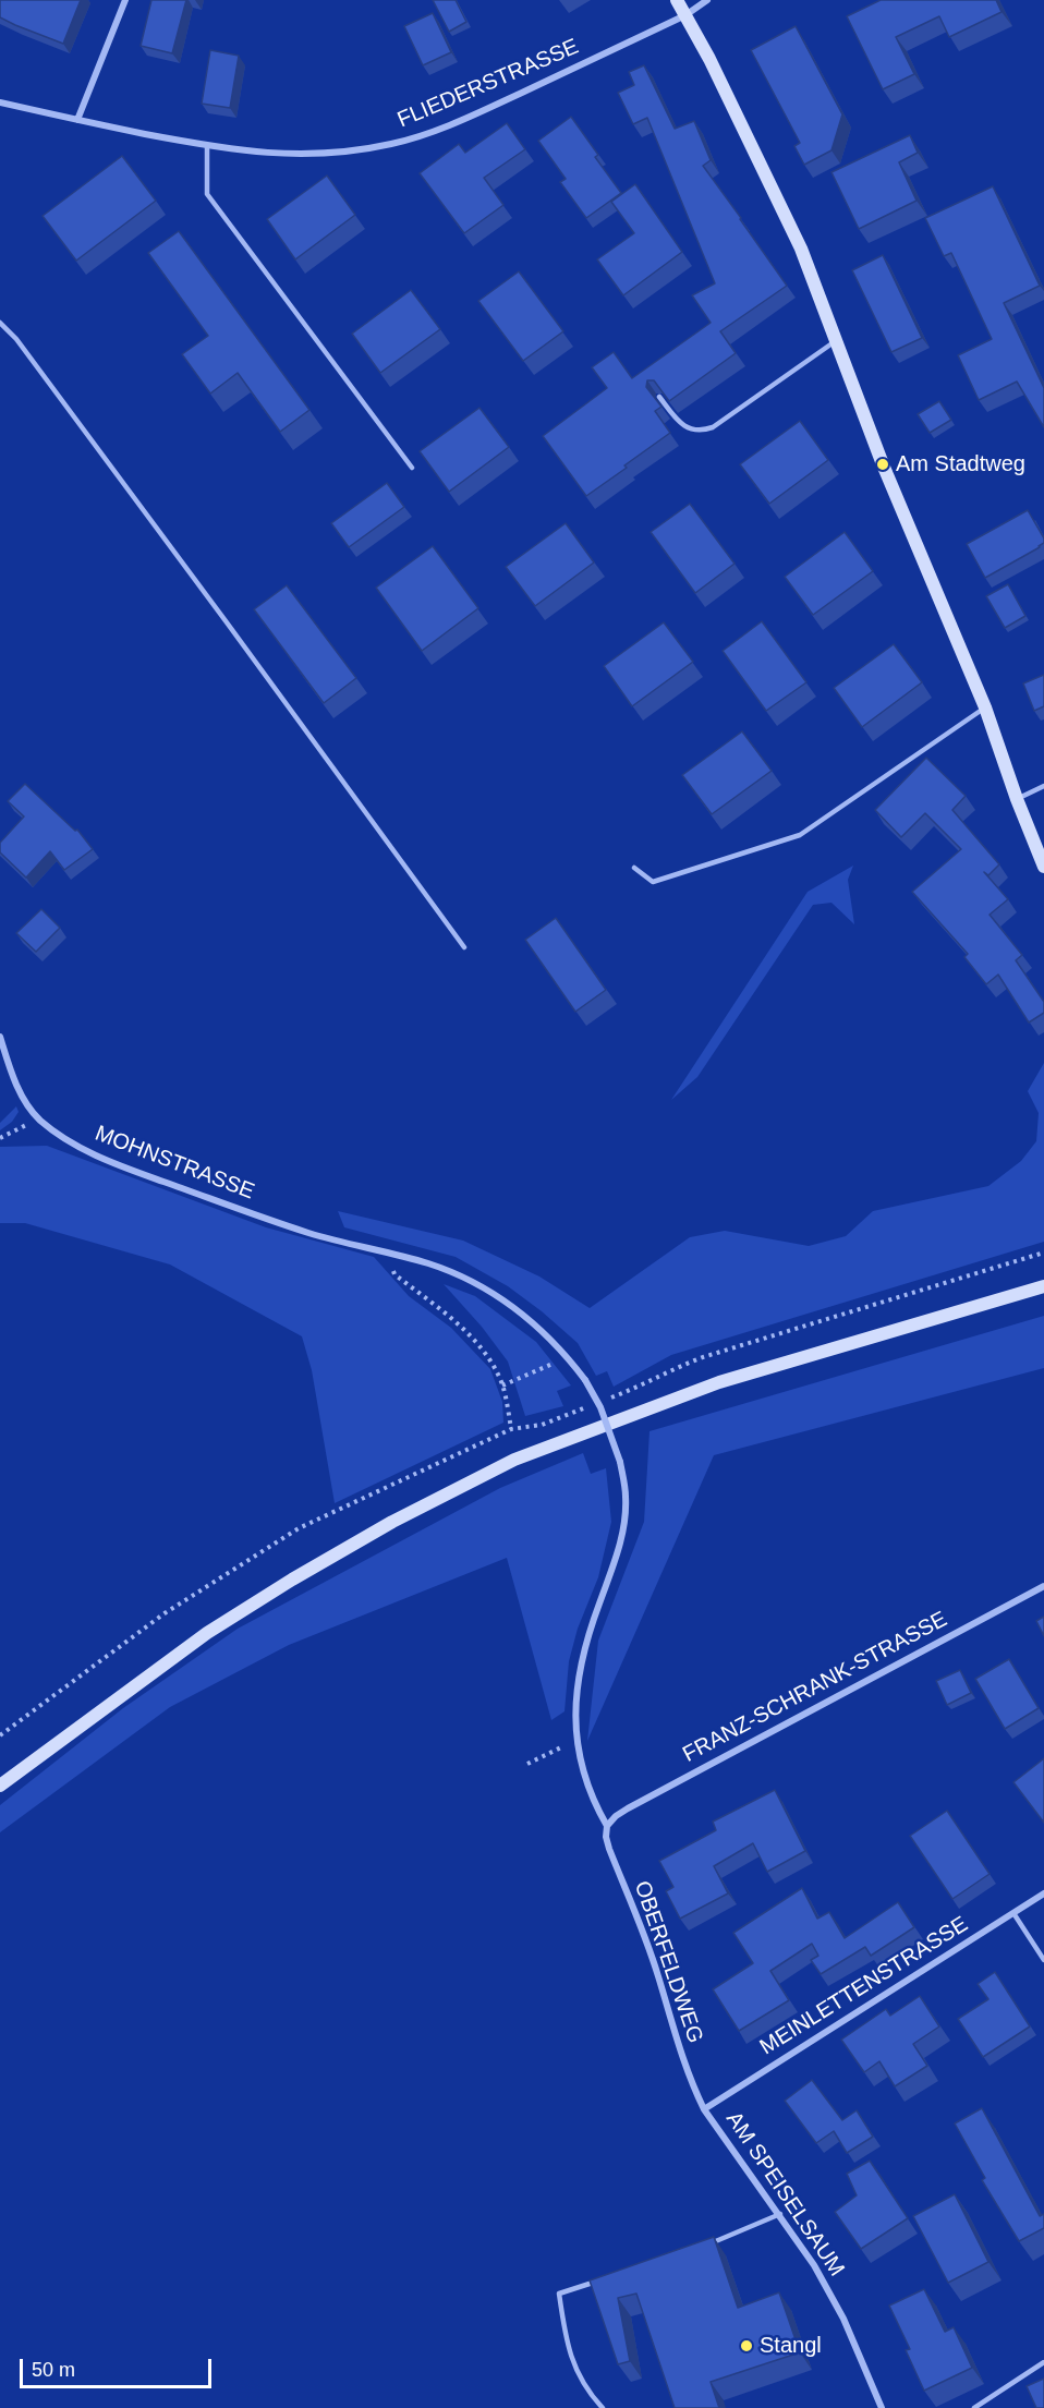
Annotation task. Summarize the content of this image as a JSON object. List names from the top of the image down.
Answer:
{
  "streets": {
    "street": [
      "FLIEDERSTRASSE",
      "MOHNSTRASSE",
      "FRANZ-SCHRANK-STRASSE",
      "OBERFELDWEG",
      "MEINLETTENSTRASSE",
      "AM SPEISELSAUM"
    ]
  },
  "crossings": [
    ["MOHNSTRASSE", "OBERFELDWEG"],
    ["FRANZ-SCHRANK-STRASSE", "OBERFELDWEG"],
    ["OBERFELDWEG", "MEINLETTENSTRASSE"],
    ["OBERFELDWEG", "AM SPEISELSAUM"],
    ["MEINLETTENSTRASSE", "AM SPEISELSAUM"]
  ],
  "places": ["Am Stadtweg", "Stangl"],
  "scale_bar": "50 m"
}
